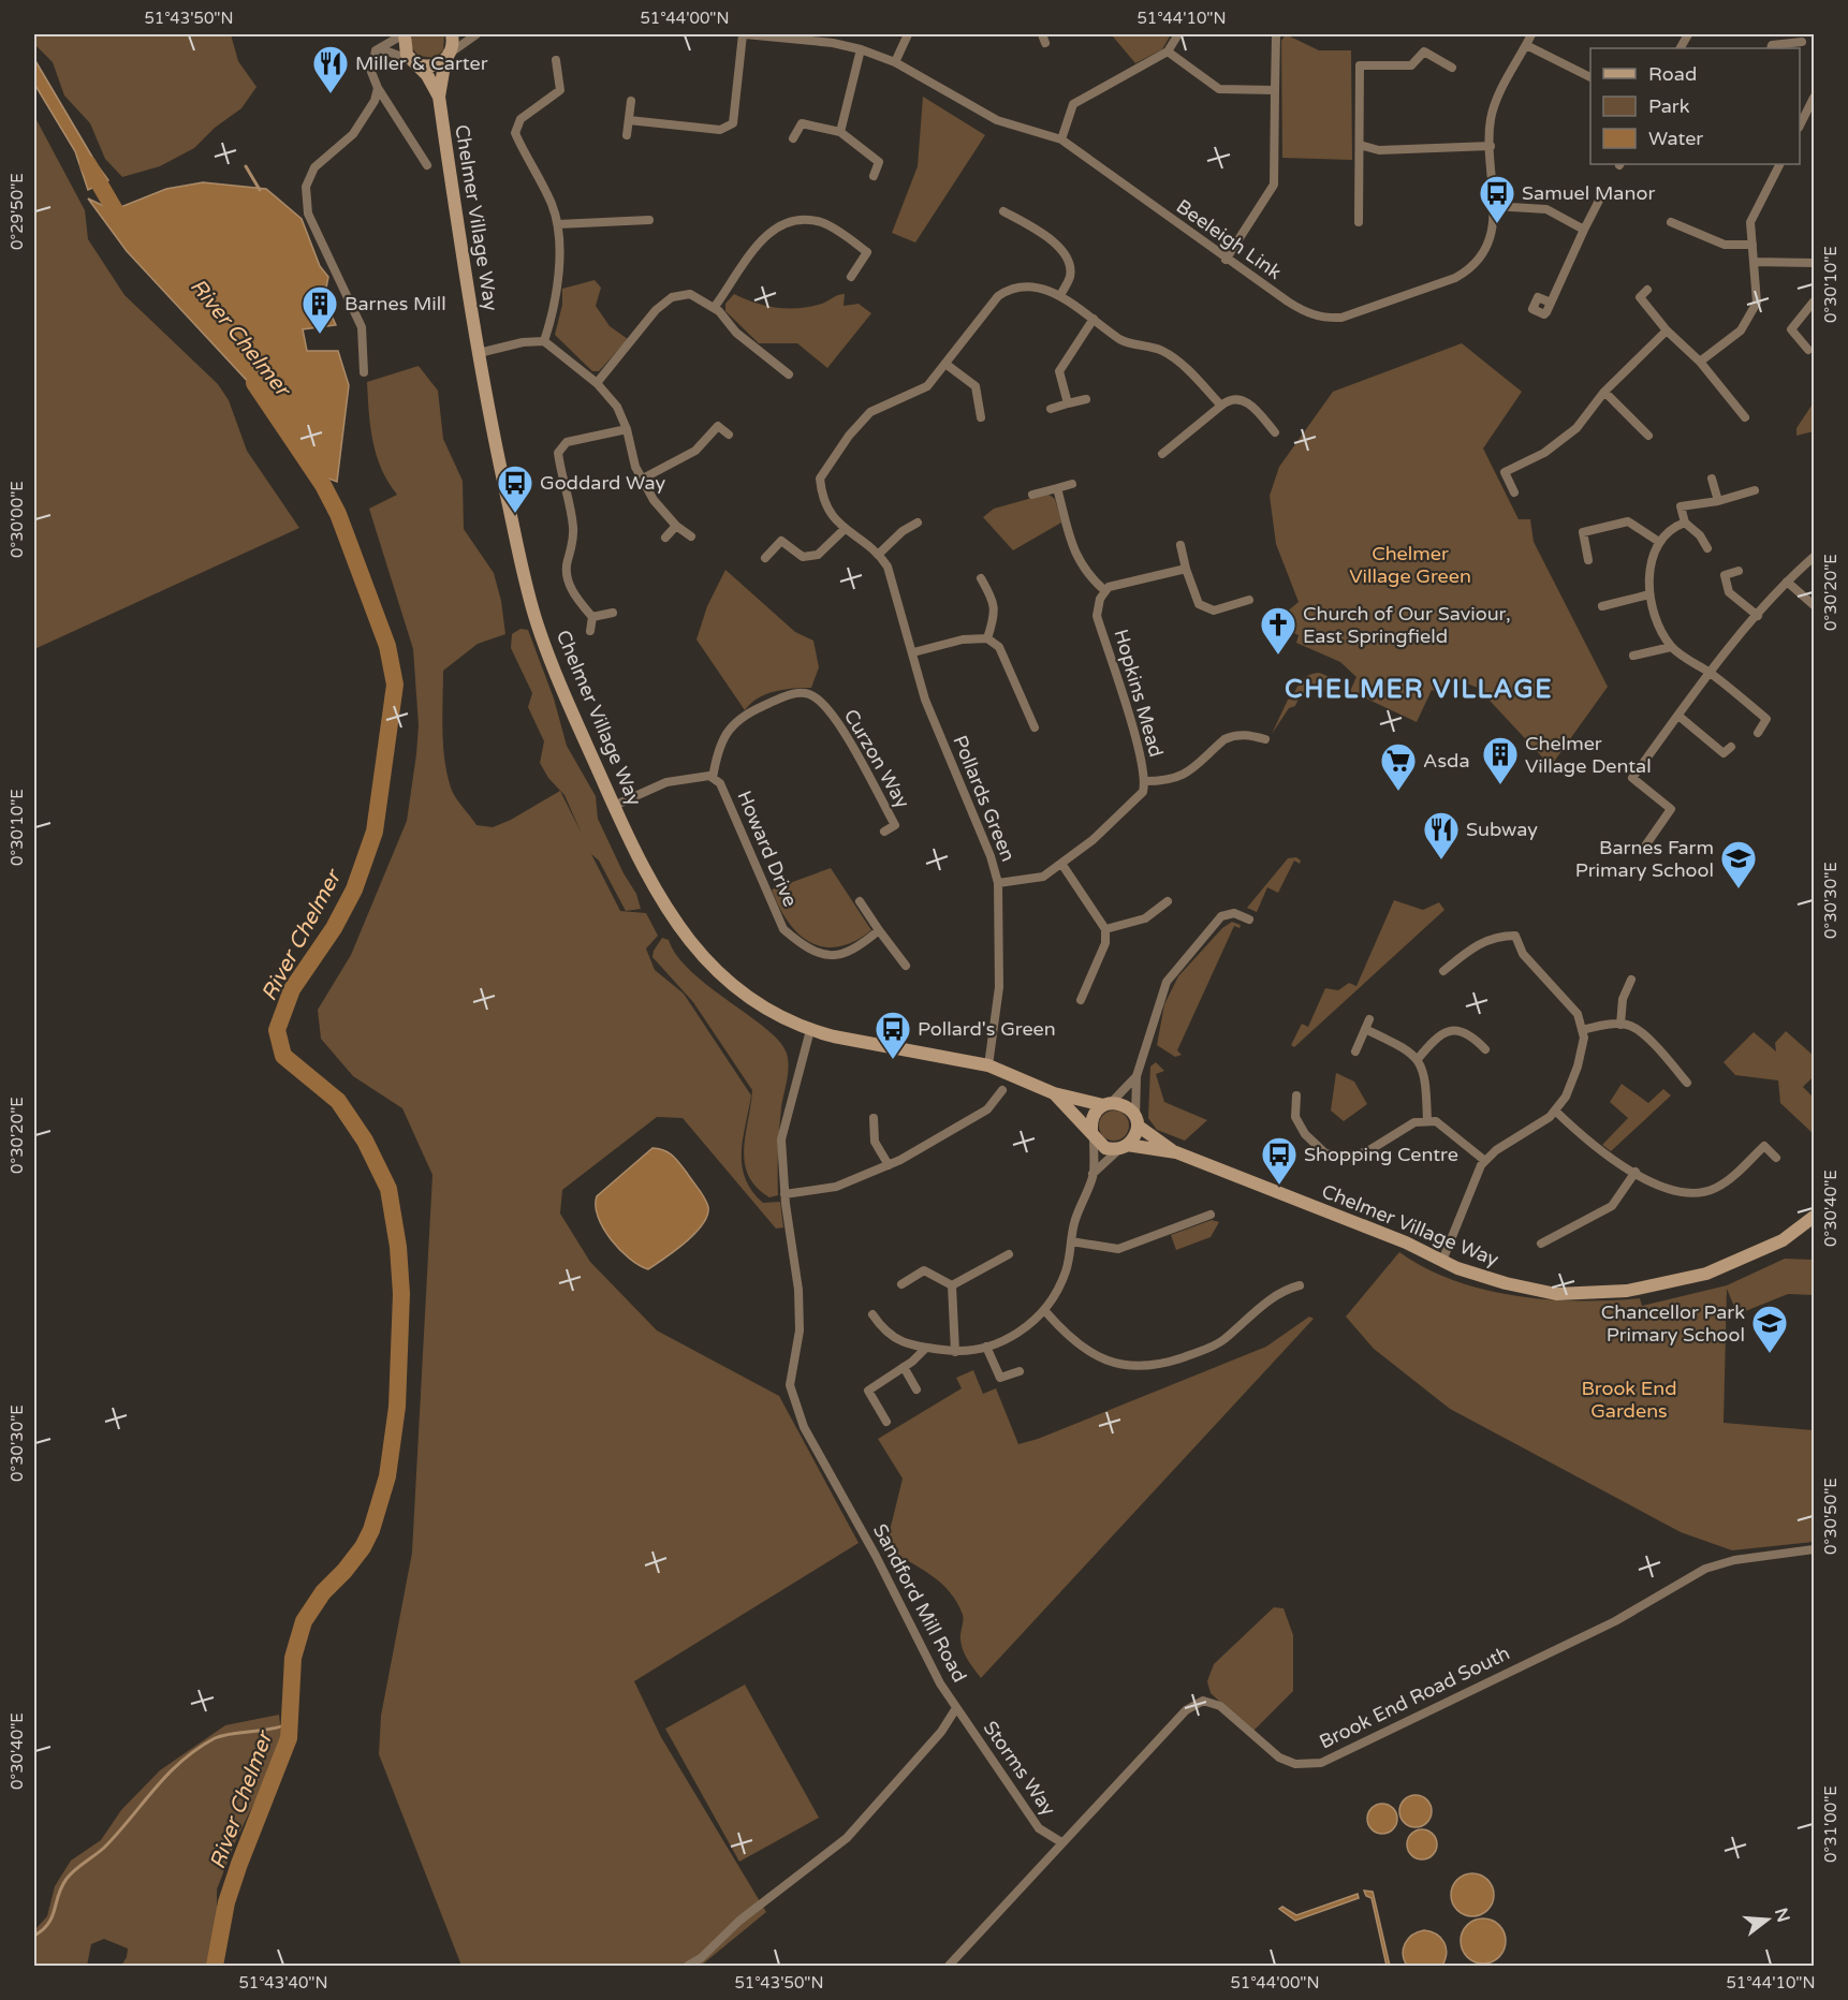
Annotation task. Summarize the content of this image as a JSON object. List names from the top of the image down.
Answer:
{
  "streets": {
    "street": [
      "Chelmer Village Way",
      "Beeleigh Link",
      "Hopkins Mead",
      "Curzon Way",
      "Pollards Green",
      "Howard Drive",
      "Sandford Mill Road",
      "Brook End Road South",
      "Storms Way"
    ]
  },
  "crossings": [
    ["Chelmer Village Way", "Pollards Green"],
    ["Chelmer Village Way", "Howard Drive"],
    ["Chelmer Village Way", "Sandford Mill Road"],
    ["Hopkins Mead", "Pollards Green"],
    ["Curzon Way", "Howard Drive"],
    ["Sandford Mill Road", "Storms Way"],
    ["Brook End Road South", "Storms Way"]
  ],
  "districts": ["CHELMER VILLAGE"],
  "water": ["River Chelmer"],
  "parks": ["Chelmer Village Green", "Brook End Gardens"],
  "places": {
    "restaurant": ["Miller & Carter", "Subway"],
    "bus stop": [
      "Samuel Manor",
      "Goddard Way",
      "Pollard's Green",
      "Shopping Centre"
    ],
    "building": ["Barnes Mill", "Chelmer Village Dental"],
    "church": ["Church of Our Saviour, East Springfield"],
    "supermarket": ["Asda"],
    "school or university": ["Barnes Farm Primary School", "Chancellor Park Primary School"]
  },
  "legend": ["Road", "Park", "Water"],
  "north": "right",
  "coordinates": [
    "51°43'50\"N",
    "51°44'00\"N",
    "51°44'10\"N",
    "0°29'50\"E",
    "0°30'10\"E",
    "0°30'00\"E",
    "0°30'20\"E",
    "0°30'30\"E",
    "0°30'40\"E",
    "0°30'50\"E",
    "0°31'00\"E",
    "51°43'40\"N"
  ]
}
